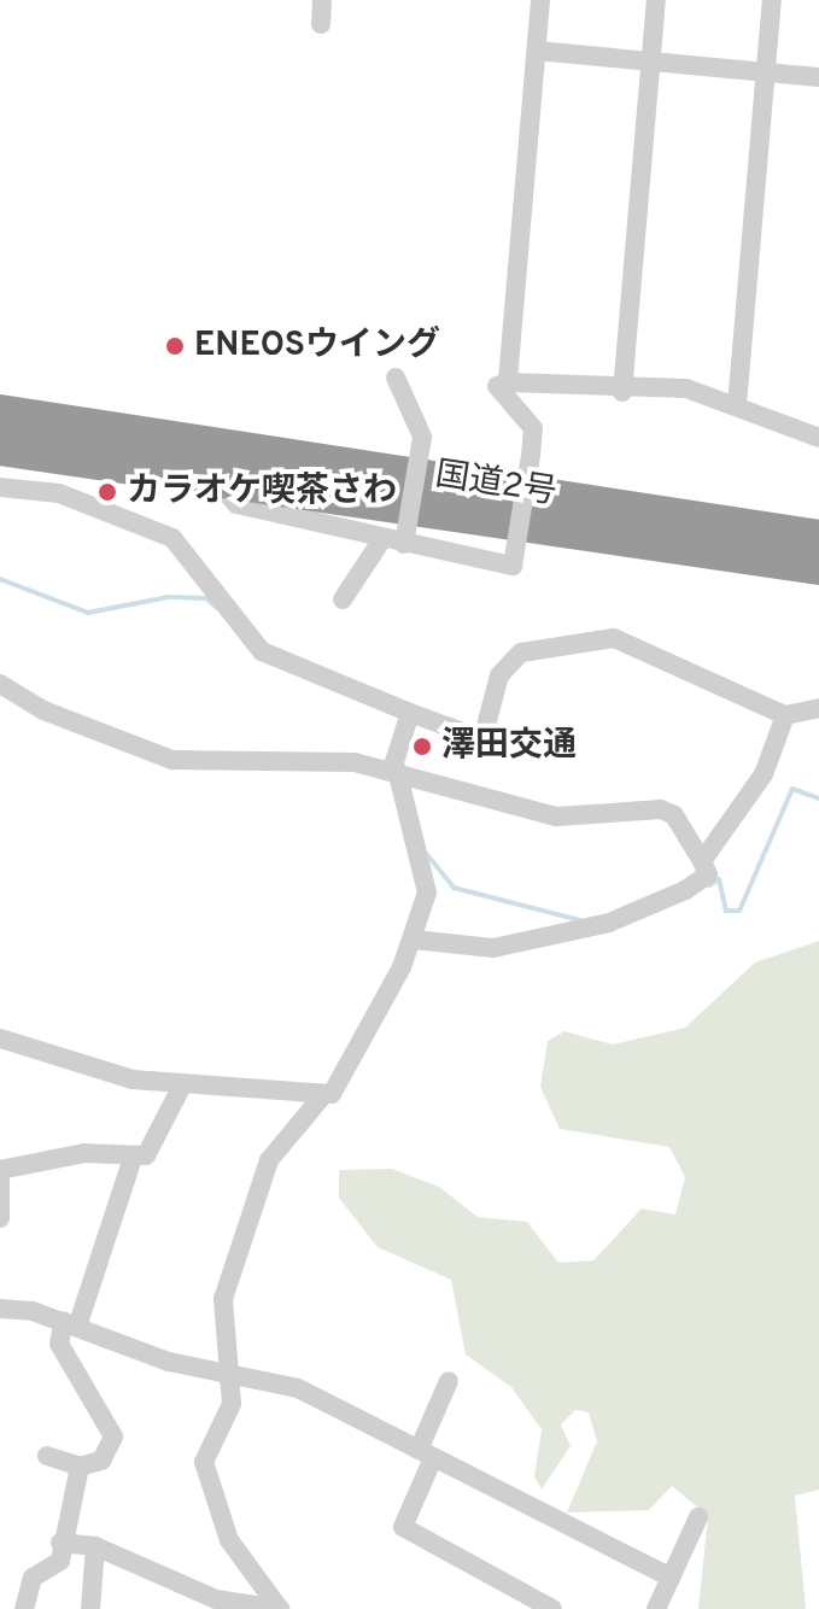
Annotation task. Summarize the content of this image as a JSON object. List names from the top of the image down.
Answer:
{
  "streets": {
    "highway": ["国道2号"]
  },
  "places": ["ENEOSウイング", "カラオケ喫茶さわ", "澤田交通"]
}
